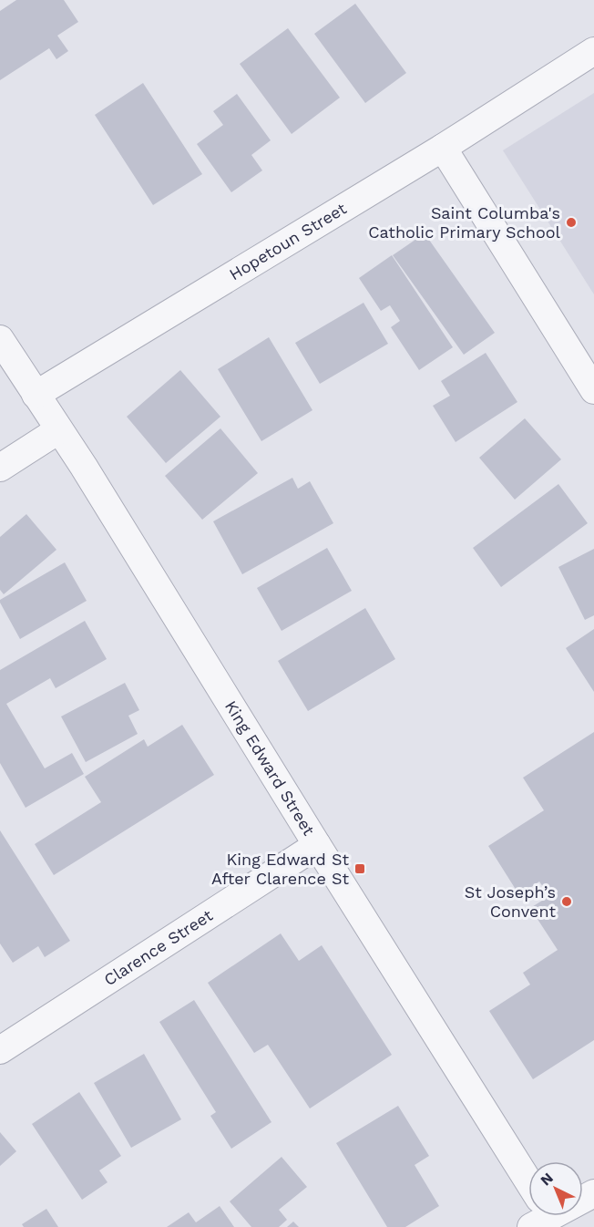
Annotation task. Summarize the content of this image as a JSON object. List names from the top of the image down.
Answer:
{
  "streets": {
    "street": ["Hopetoun Street", "King Edward Street", "Clarence Street"]
  },
  "crossings": [
    ["Hopetoun Street", "King Edward Street"],
    ["King Edward Street", "Clarence Street"]
  ],
  "places": {
    "other": ["Saint Columba's Catholic Primary School", "St Joseph’s Convent"],
    "transit": ["King Edward St After Clarence St"]
  },
  "north": "top left"
}
